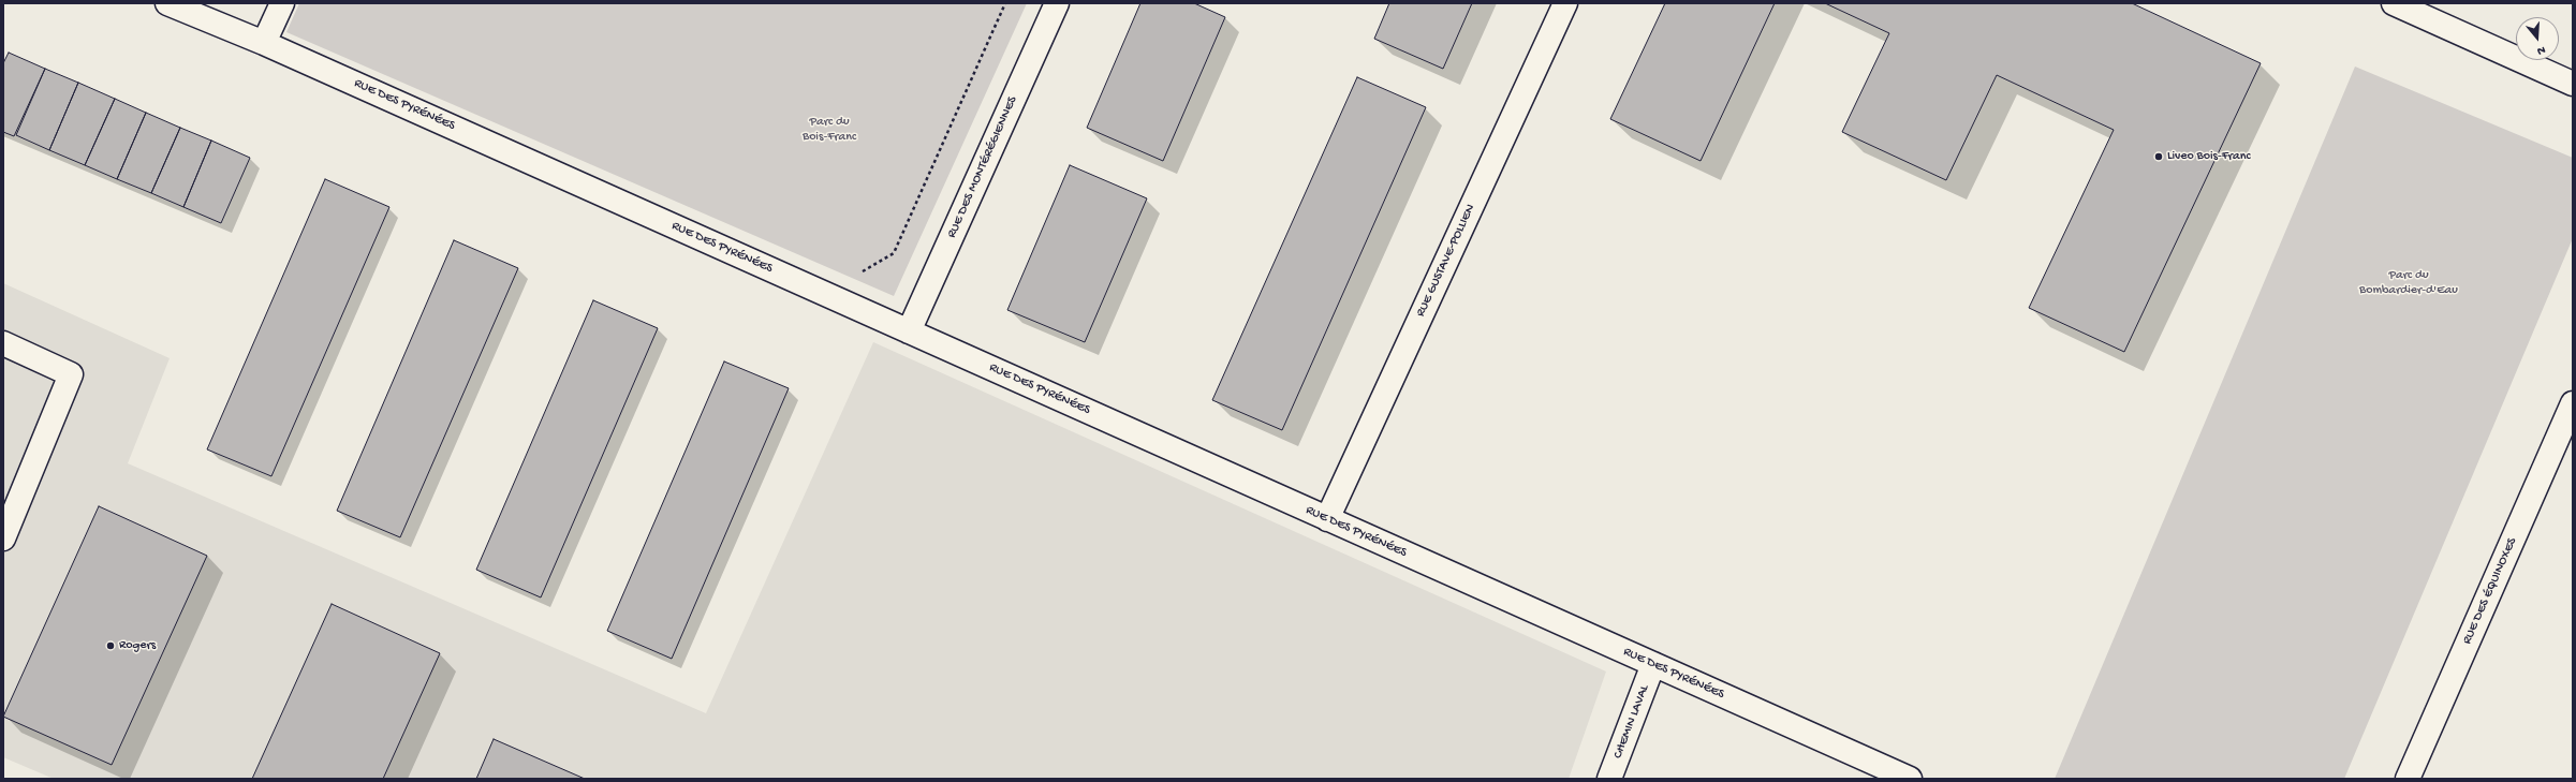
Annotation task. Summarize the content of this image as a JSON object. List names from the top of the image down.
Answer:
{
  "streets": {
    "street": [
      "RUE DES PYRÉNÉES",
      "RUE DES MONTÉRÉGIENNES",
      "RUE GUSTAVE-POLLIEN",
      "RUE DES ÉQUINOXES",
      "CHEMIN LAVAL"
    ]
  },
  "crossings": [
    ["RUE DES PYRÉNÉES", "RUE DES MONTÉRÉGIENNES"],
    ["RUE DES PYRÉNÉES", "RUE GUSTAVE-POLLIEN"],
    ["RUE DES PYRÉNÉES", "CHEMIN LAVAL"]
  ],
  "parks": ["Parc du Bois-Franc", "Parc du Bombardier-d'Eau"],
  "places": ["Liveo Bois-Franc", "Rogers"],
  "north": "bottom"
}
